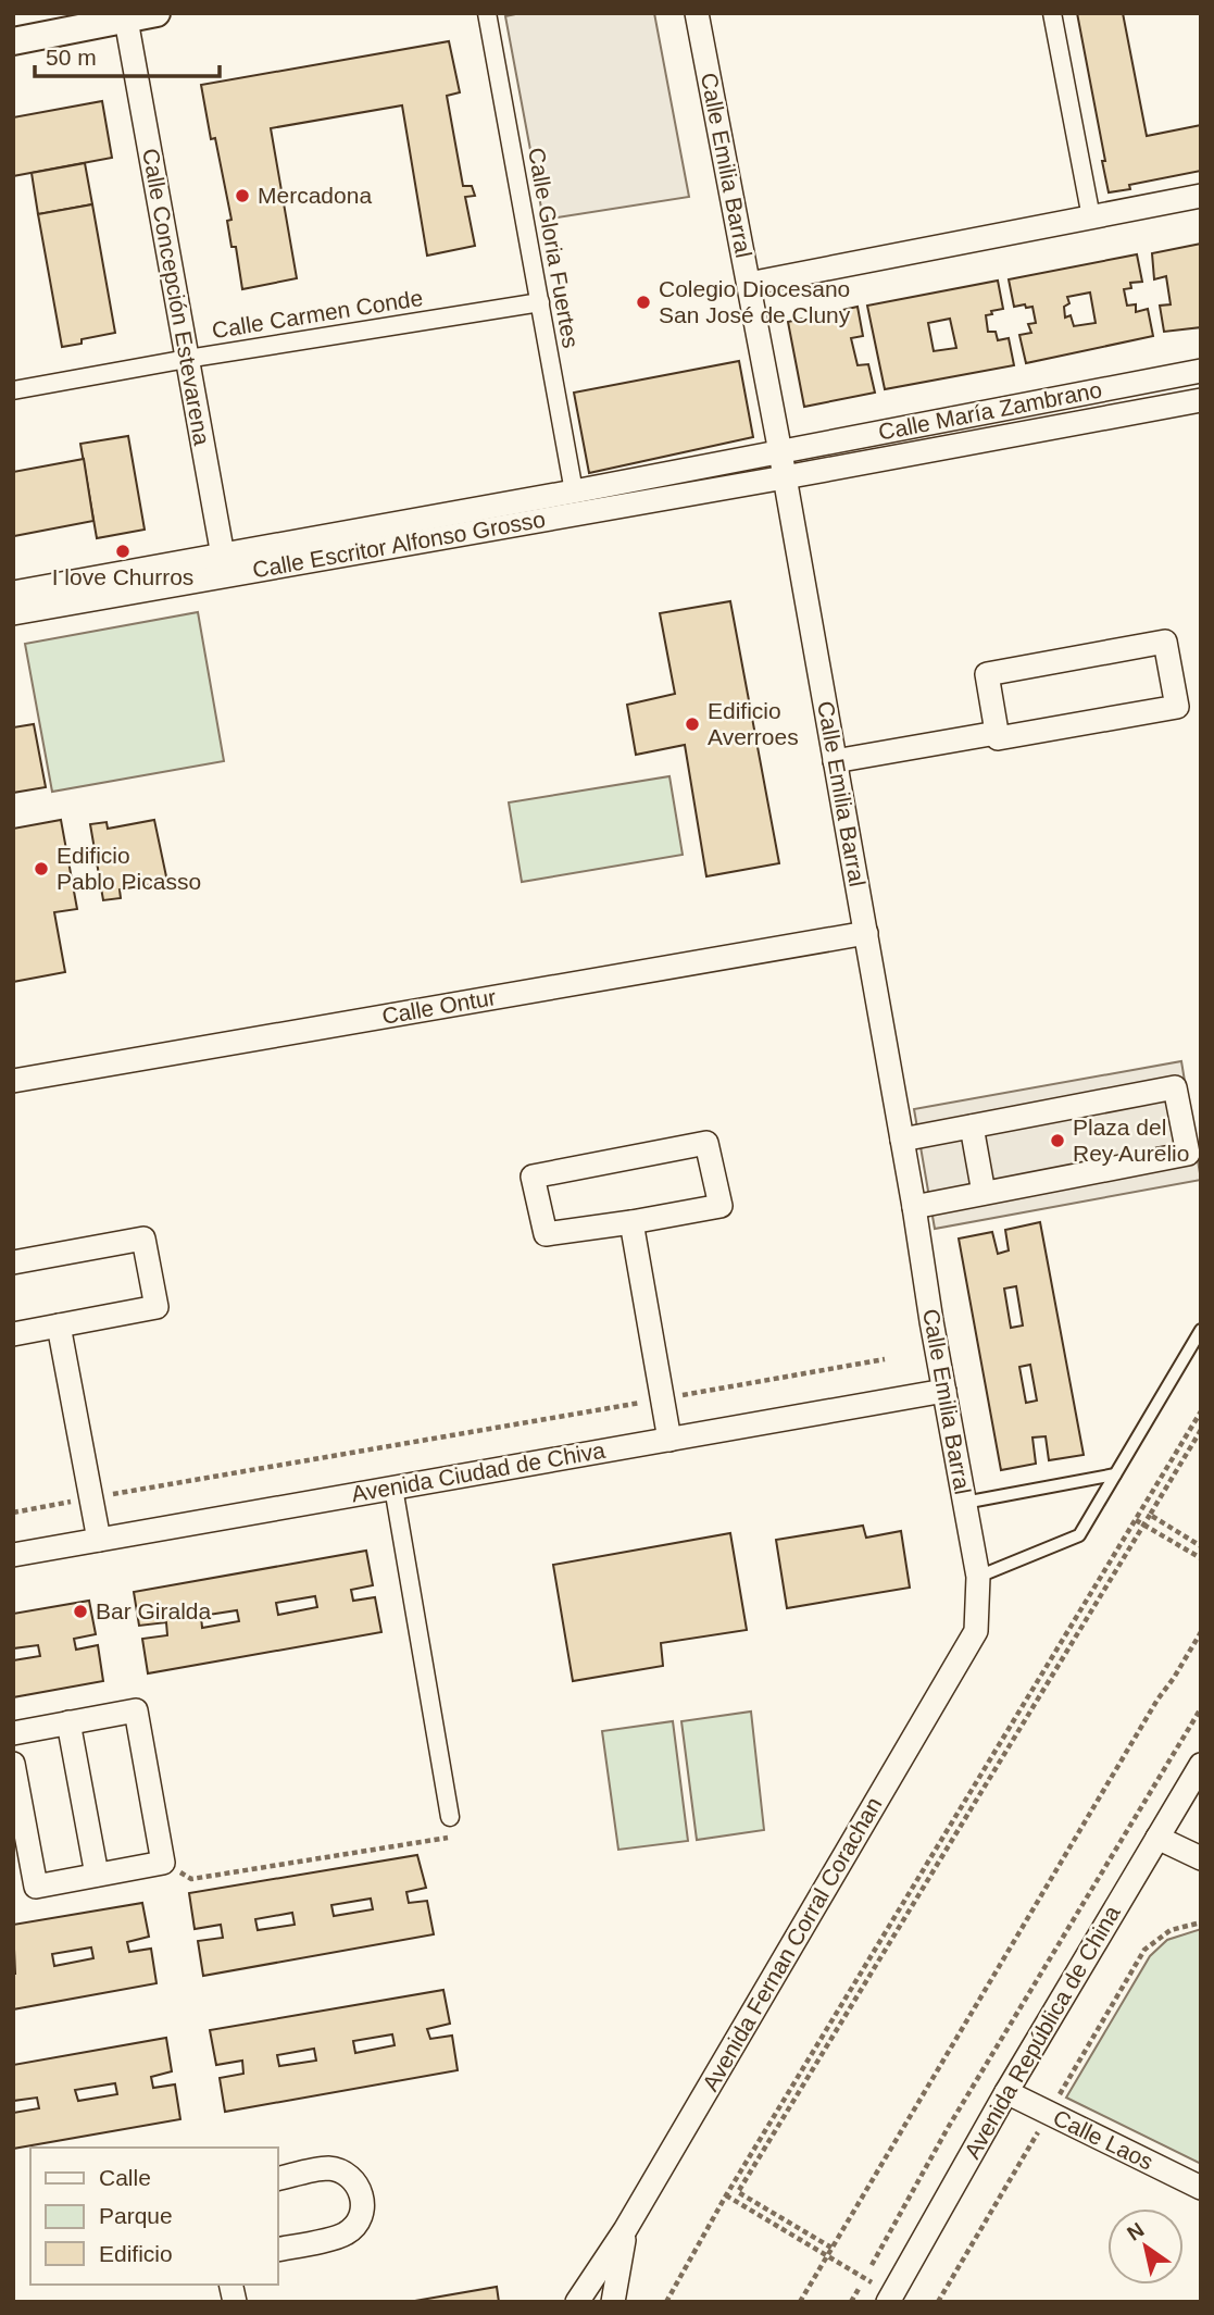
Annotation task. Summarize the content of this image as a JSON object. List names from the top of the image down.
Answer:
{
  "streets": {
    "street": [
      "Calle Emilia Barral",
      "Calle Gloria Fuertes",
      "Calle Concepción Estevarena",
      "Calle Carmen Conde",
      "Calle María Zambrano",
      "Calle Escritor Alfonso Grosso",
      "Calle Ontur",
      "Avenida Ciudad de Chiva",
      "Avenida Fernan Corral Corachan",
      "Avenida República de China",
      "Calle Laos"
    ]
  },
  "crossings": [
    ["Calle Emilia Barral", "Calle María Zambrano"],
    ["Calle Emilia Barral", "Calle Escritor Alfonso Grosso"],
    ["Calle Emilia Barral", "Calle Ontur"],
    ["Calle Emilia Barral", "Avenida Ciudad de Chiva"],
    ["Calle Emilia Barral", "Avenida Fernan Corral Corachan"],
    ["Calle Gloria Fuertes", "Calle Carmen Conde"],
    ["Calle Gloria Fuertes", "Calle Escritor Alfonso Grosso"],
    ["Calle Concepción Estevarena", "Calle Carmen Conde"],
    ["Calle Concepción Estevarena", "Calle Escritor Alfonso Grosso"],
    ["Calle María Zambrano", "Calle Escritor Alfonso Grosso"],
    ["Avenida República de China", "Calle Laos"]
  ],
  "places": [
    "Mercadona",
    "Colegio Diocesano San José de Cluny",
    "I love Churros",
    "Edificio Averroes",
    "Edificio Pablo Picasso",
    "Plaza del Rey Aurelio",
    "Bar Giralda"
  ],
  "legend": ["Calle", "Parque", "Edificio"],
  "scale_bar": "50 m",
  "north": "top left"
}
